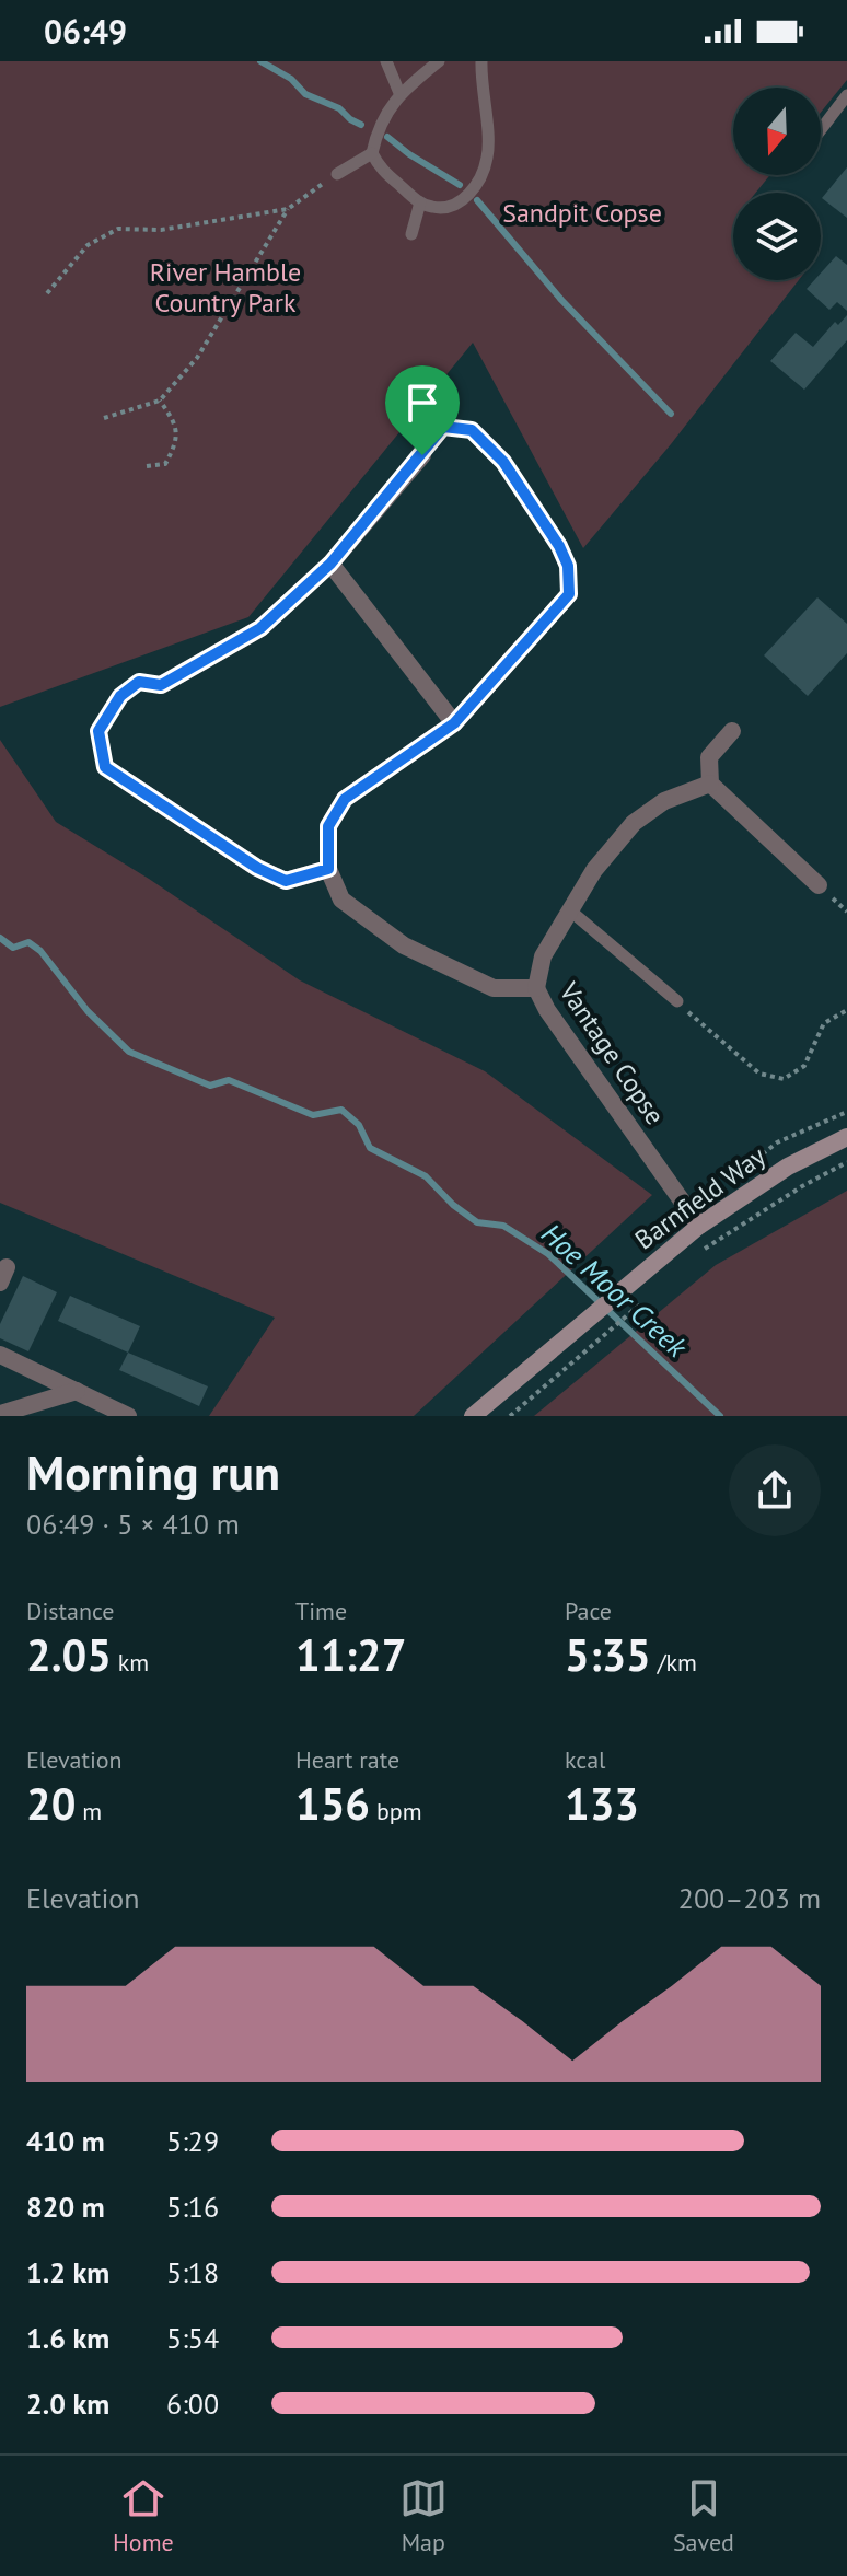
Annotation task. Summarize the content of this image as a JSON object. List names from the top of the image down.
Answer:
{
  "streets": {
    "street": ["Vantage Copse", "Barnfield Way"]
  },
  "crossings": [
    ["Vantage Copse", "Barnfield Way"]
  ],
  "water": ["Hoe Moor Creek"],
  "parks": ["Sandpit Copse", "River Hamble Country Park"],
  "north": "bottom",
  "page": {
    "status": "06:49",
    "heading": ["Morning run", "06:49 · 5 × 410 m"],
    "stats": [
      ["Distance", "2.05 km"],
      ["Time", "11:27"],
      ["Pace", "5:35 /km"],
      ["Elevation", "20 m"],
      ["Heart rate", "156 bpm"],
      ["kcal", "133"]
    ],
    "chart": ["Elevation", "200–203 m"],
    "list": [
      {
        "name": "410 m",
        "note": "5:29"
      },
      {
        "name": "820 m",
        "note": "5:16"
      },
      {
        "name": "1.2 km",
        "note": "5:18"
      },
      {
        "name": "1.6 km",
        "note": "5:54"
      },
      {
        "name": "2.0 km",
        "note": "6:00"
      }
    ],
    "tabs": ["Home", "Map", "Saved"]
  }
}
